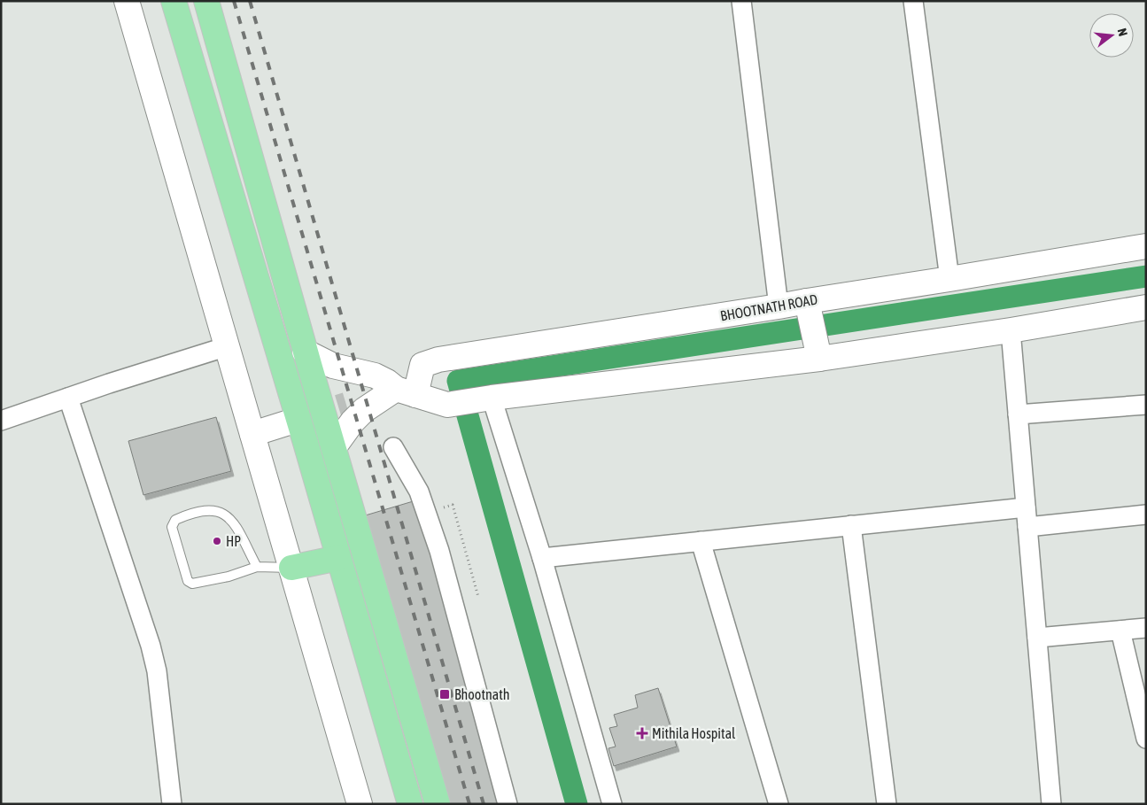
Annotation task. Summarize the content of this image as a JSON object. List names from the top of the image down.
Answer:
{
  "streets": {
    "street": ["BHOOTNATH ROAD"]
  },
  "places": {
    "other": ["HP"],
    "transit": ["Bhootnath"],
    "health": ["Mithila Hospital"]
  },
  "north": "right"
}
